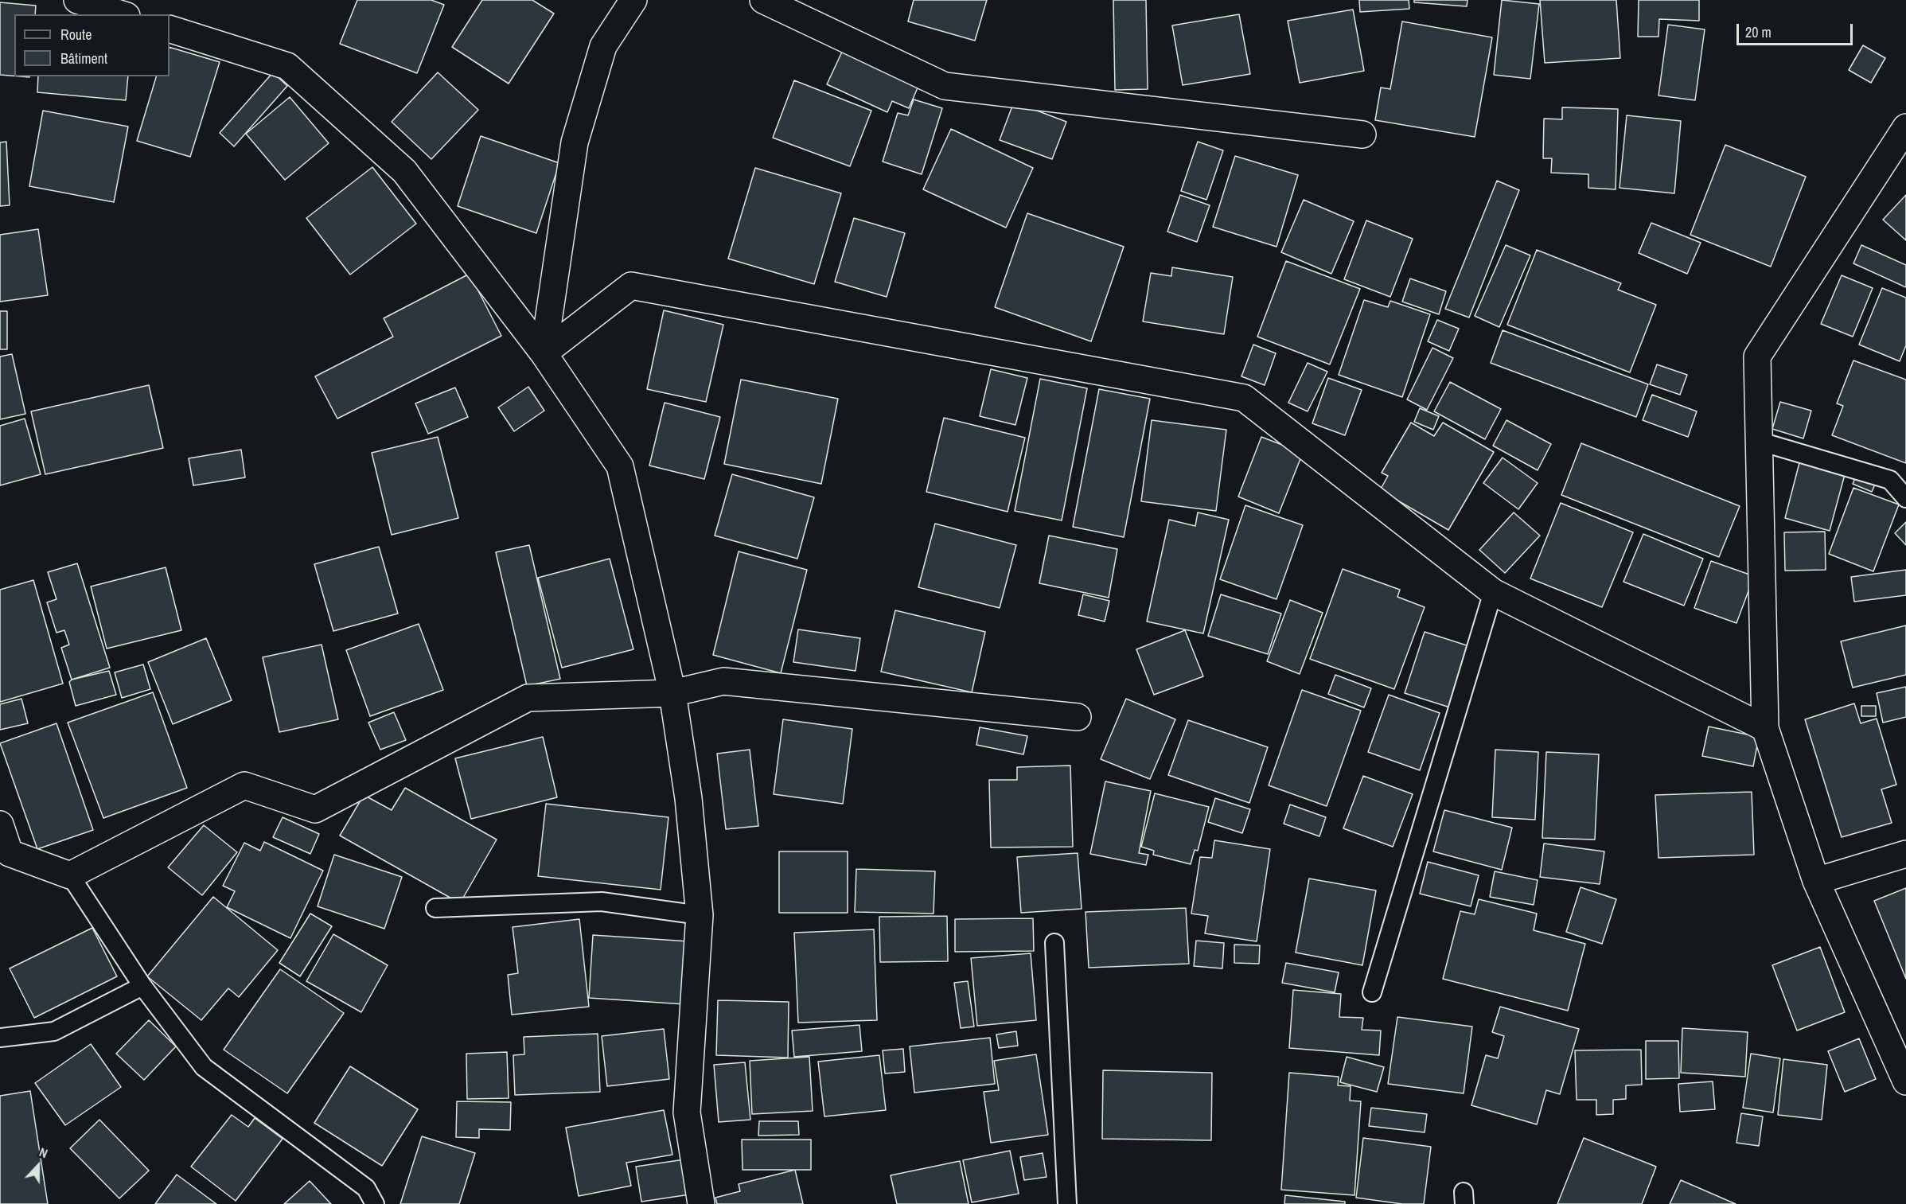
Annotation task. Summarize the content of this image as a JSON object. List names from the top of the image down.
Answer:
{
  "legend": ["Route", "Bâtiment"],
  "scale_bar": "20 m",
  "north": "top"
}
